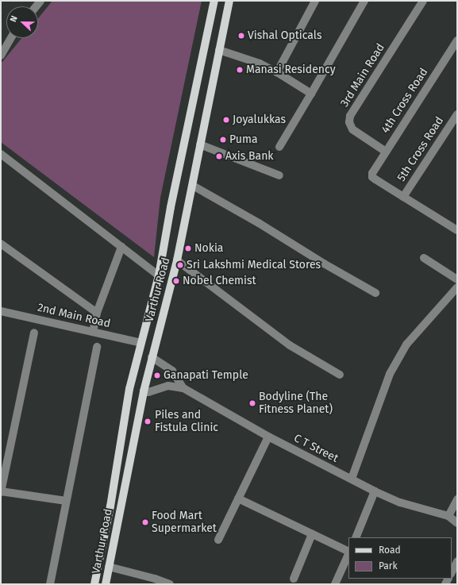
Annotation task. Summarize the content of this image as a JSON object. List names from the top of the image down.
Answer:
{
  "streets": {
    "main road": ["Varthur Road"],
    "street": [
      "3rd Main Road",
      "4th Cross Road",
      "5th Cross Road",
      "2nd Main Road",
      "C T Street"
    ]
  },
  "crossings": [
    ["3rd Main Road", "4th Cross Road"],
    ["4th Cross Road", "5th Cross Road"],
    ["Varthur Road", "2nd Main Road"],
    ["Varthur Road", "C T Street"]
  ],
  "places": [
    "Vishal Opticals",
    "Manasi Residency",
    "Joyalukkas",
    "Puma",
    "Axis Bank",
    "Nokia",
    "Sri Lakshmi Medical Stores",
    "Nobel Chemist",
    "Ganapati Temple",
    "Bodyline (The Fitness Planet)",
    "Piles and Fistula Clinic",
    "Food Mart Supermarket"
  ],
  "legend": ["Road", "Park"],
  "north": "left"
}
